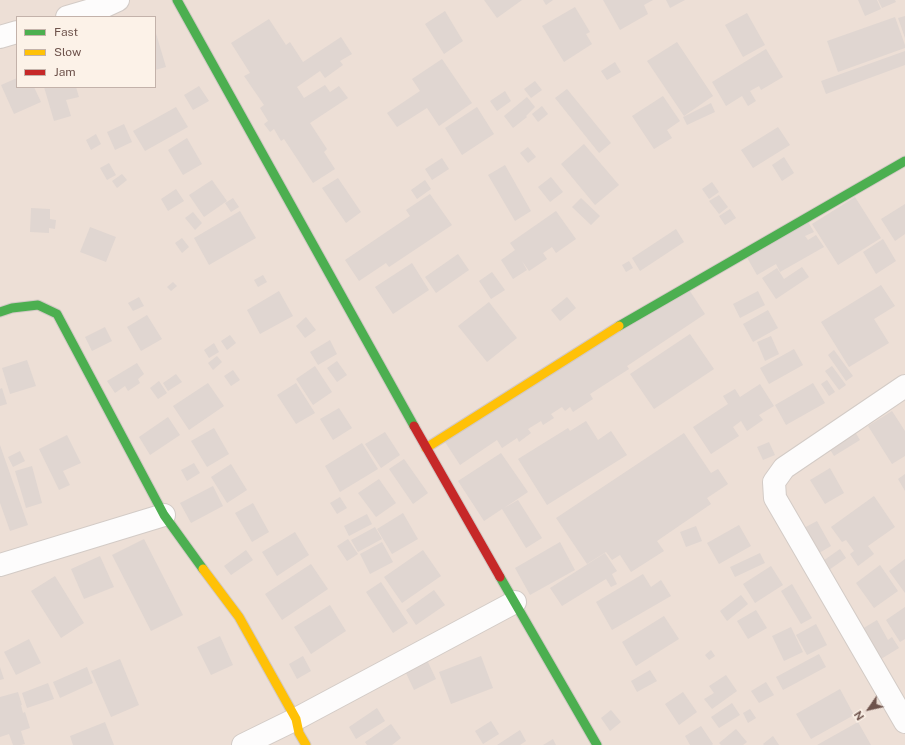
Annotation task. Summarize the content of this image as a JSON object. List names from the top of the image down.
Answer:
{
  "legend": ["Fast", "Slow", "Jam"],
  "north": "bottom left"
}
